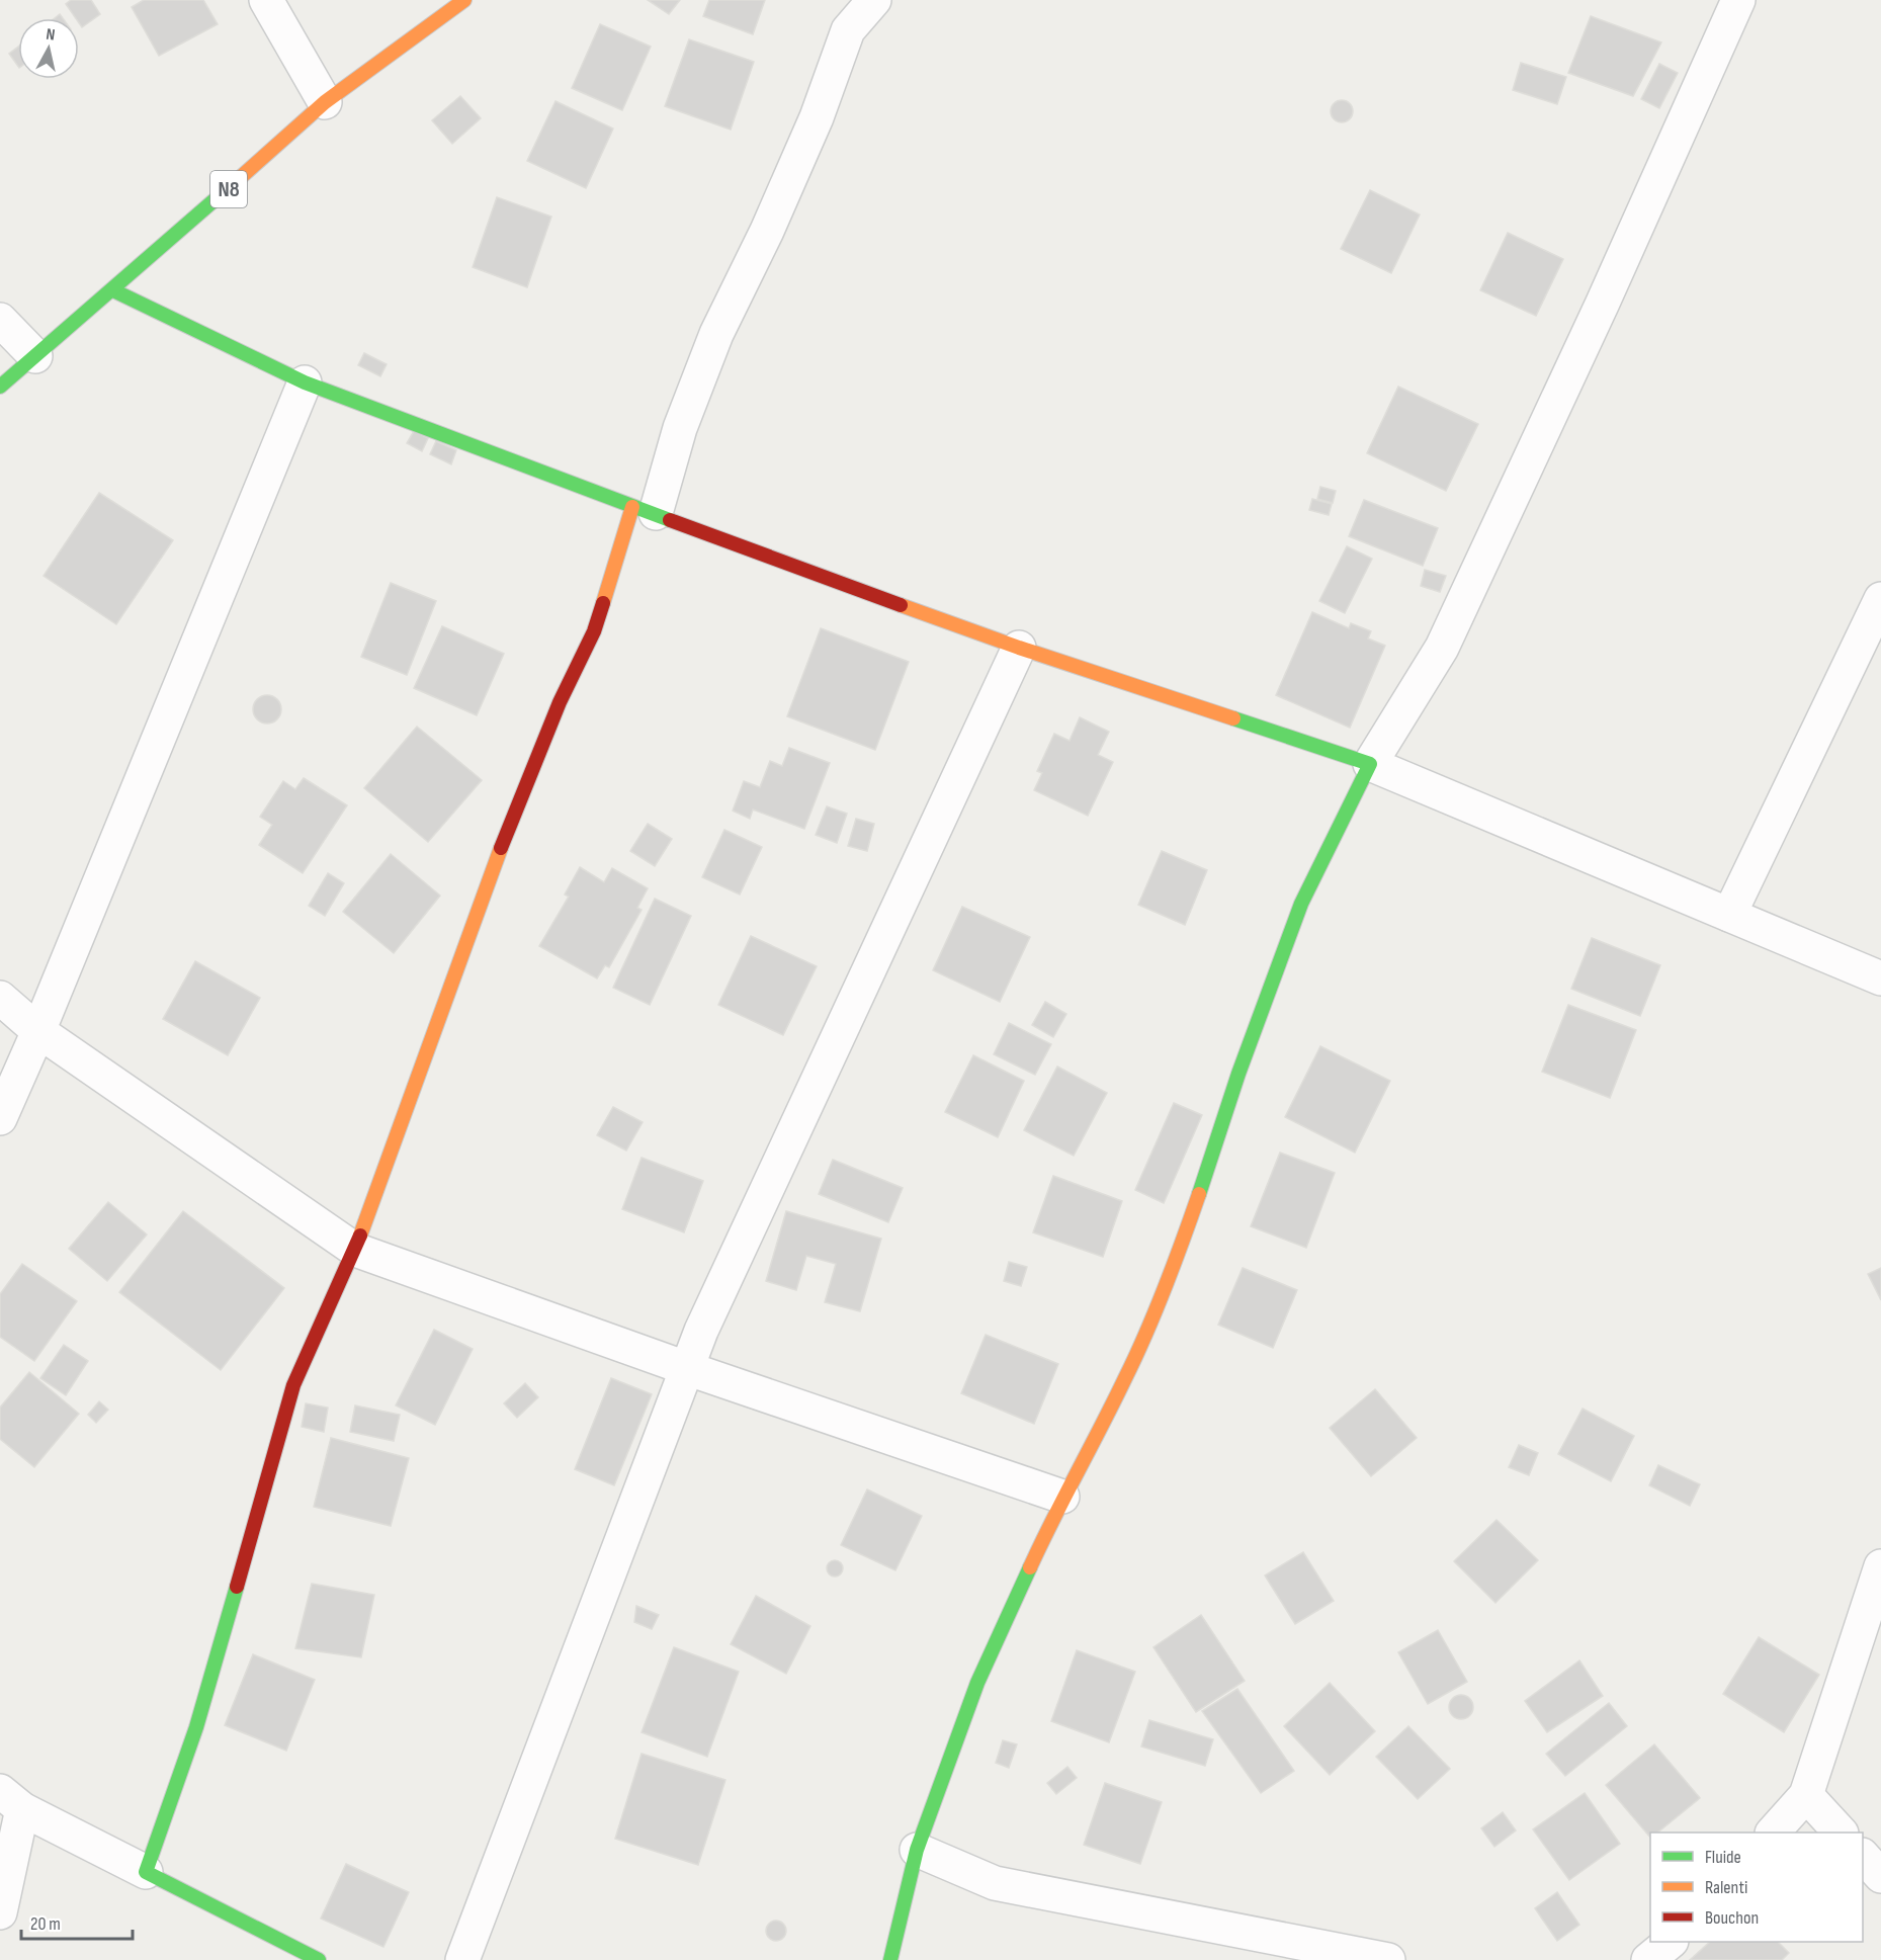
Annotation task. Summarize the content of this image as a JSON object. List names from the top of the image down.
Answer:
{
  "streets": {
    "street": ["N8"]
  },
  "legend": ["Fluide", "Ralenti", "Bouchon"],
  "scale_bar": "20 m",
  "north": "top"
}
